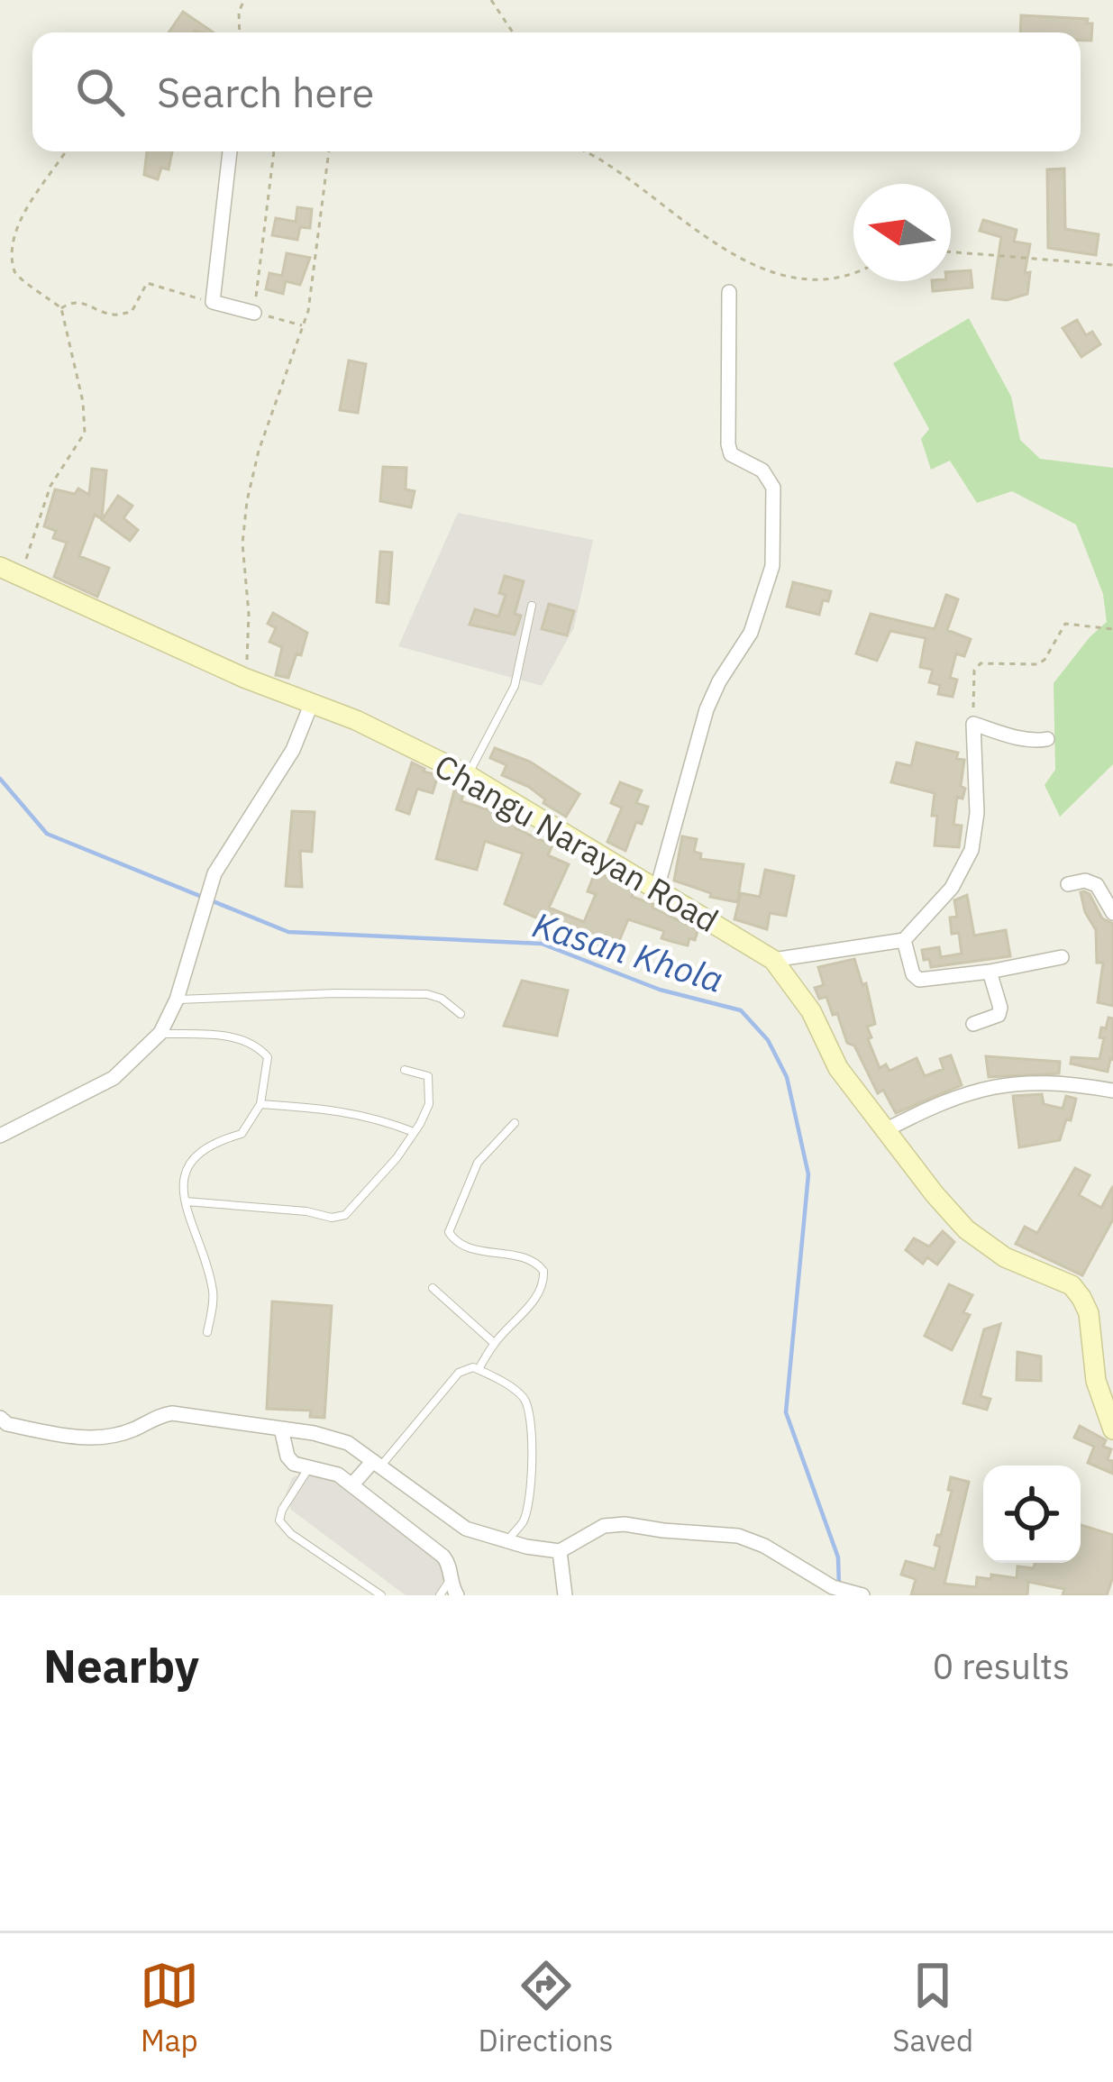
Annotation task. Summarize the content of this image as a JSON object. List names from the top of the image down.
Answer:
{
  "streets": {
    "main road": ["Changu Narayan Road"]
  },
  "water": ["Kasan Khola"],
  "north": "left",
  "page": {
    "search": "Search here",
    "heading": ["Nearby", "0 results"],
    "nav": ["Map", "Directions", "Saved"]
  }
}
